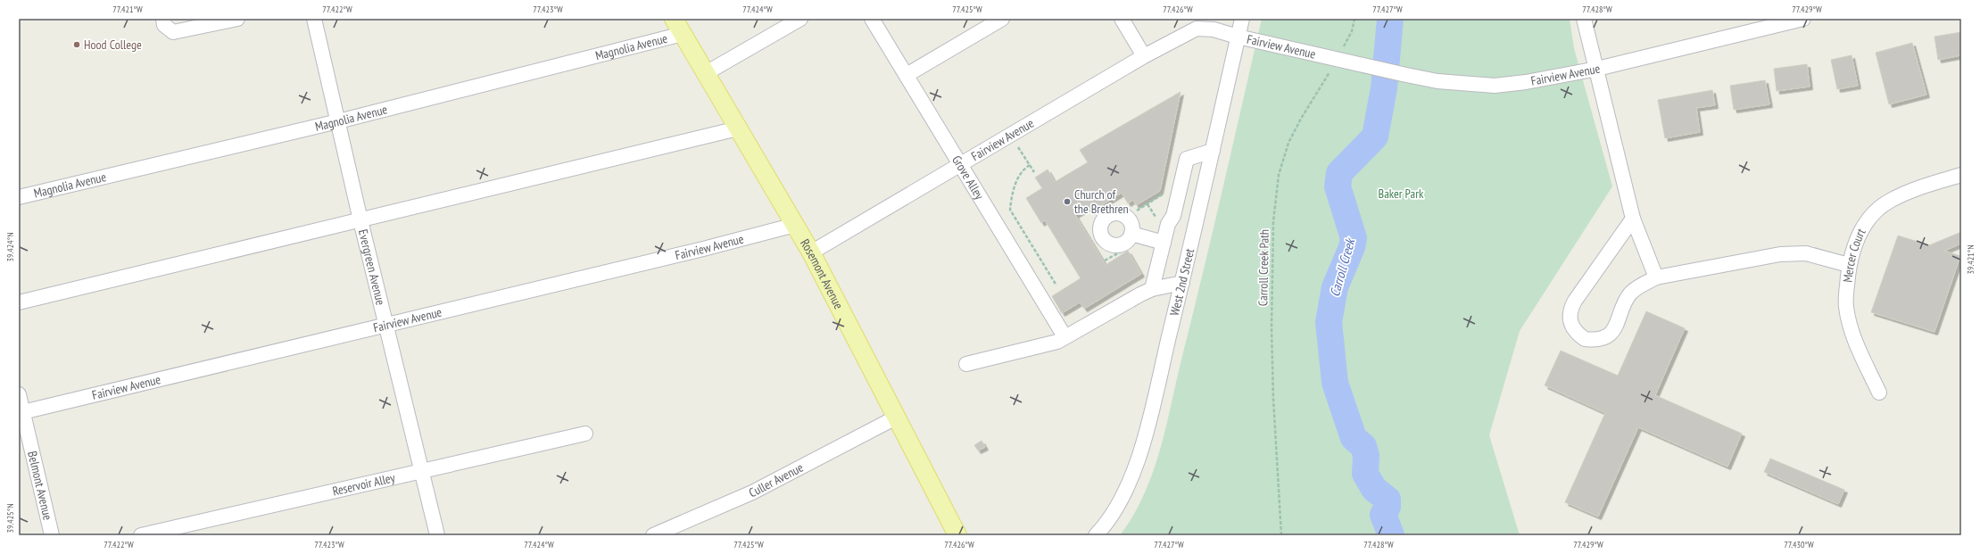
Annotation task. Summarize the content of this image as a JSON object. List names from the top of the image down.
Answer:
{
  "streets": {
    "main road": ["Rosemont Avenue"],
    "street": [
      "Fairview Avenue",
      "Magnolia Avenue",
      "Grove Alley",
      "Mercer Court",
      "Evergreen Avenue",
      "West 2nd Street",
      "Culler Avenue",
      "Reservoir Alley",
      "Belmont Avenue"
    ],
    "path": ["Carroll Creek Path"]
  },
  "crossings": [
    ["Fairview Avenue", "Grove Alley"],
    ["Fairview Avenue", "Evergreen Avenue"],
    ["Fairview Avenue", "Carroll Creek Path"],
    ["Fairview Avenue", "Rosemont Avenue"],
    ["Fairview Avenue", "West 2nd Street"],
    ["Fairview Avenue", "Belmont Avenue"],
    ["Magnolia Avenue", "Evergreen Avenue"],
    ["Magnolia Avenue", "Rosemont Avenue"],
    ["Evergreen Avenue", "Reservoir Alley"],
    ["Rosemont Avenue", "Culler Avenue"]
  ],
  "water": ["Carroll Creek"],
  "parks": ["Baker Park"],
  "places": ["Hood College", "Church of the Brethren"],
  "coordinates": [
    "77.421°W",
    "77.422°W",
    "77.423°W",
    "77.424°W",
    "77.425°W",
    "77.426°W",
    "77.427°W",
    "77.428°W",
    "77.429°W",
    "39.424°N",
    "39.421°N",
    "39.425°N",
    "77.430°W"
  ]
}
